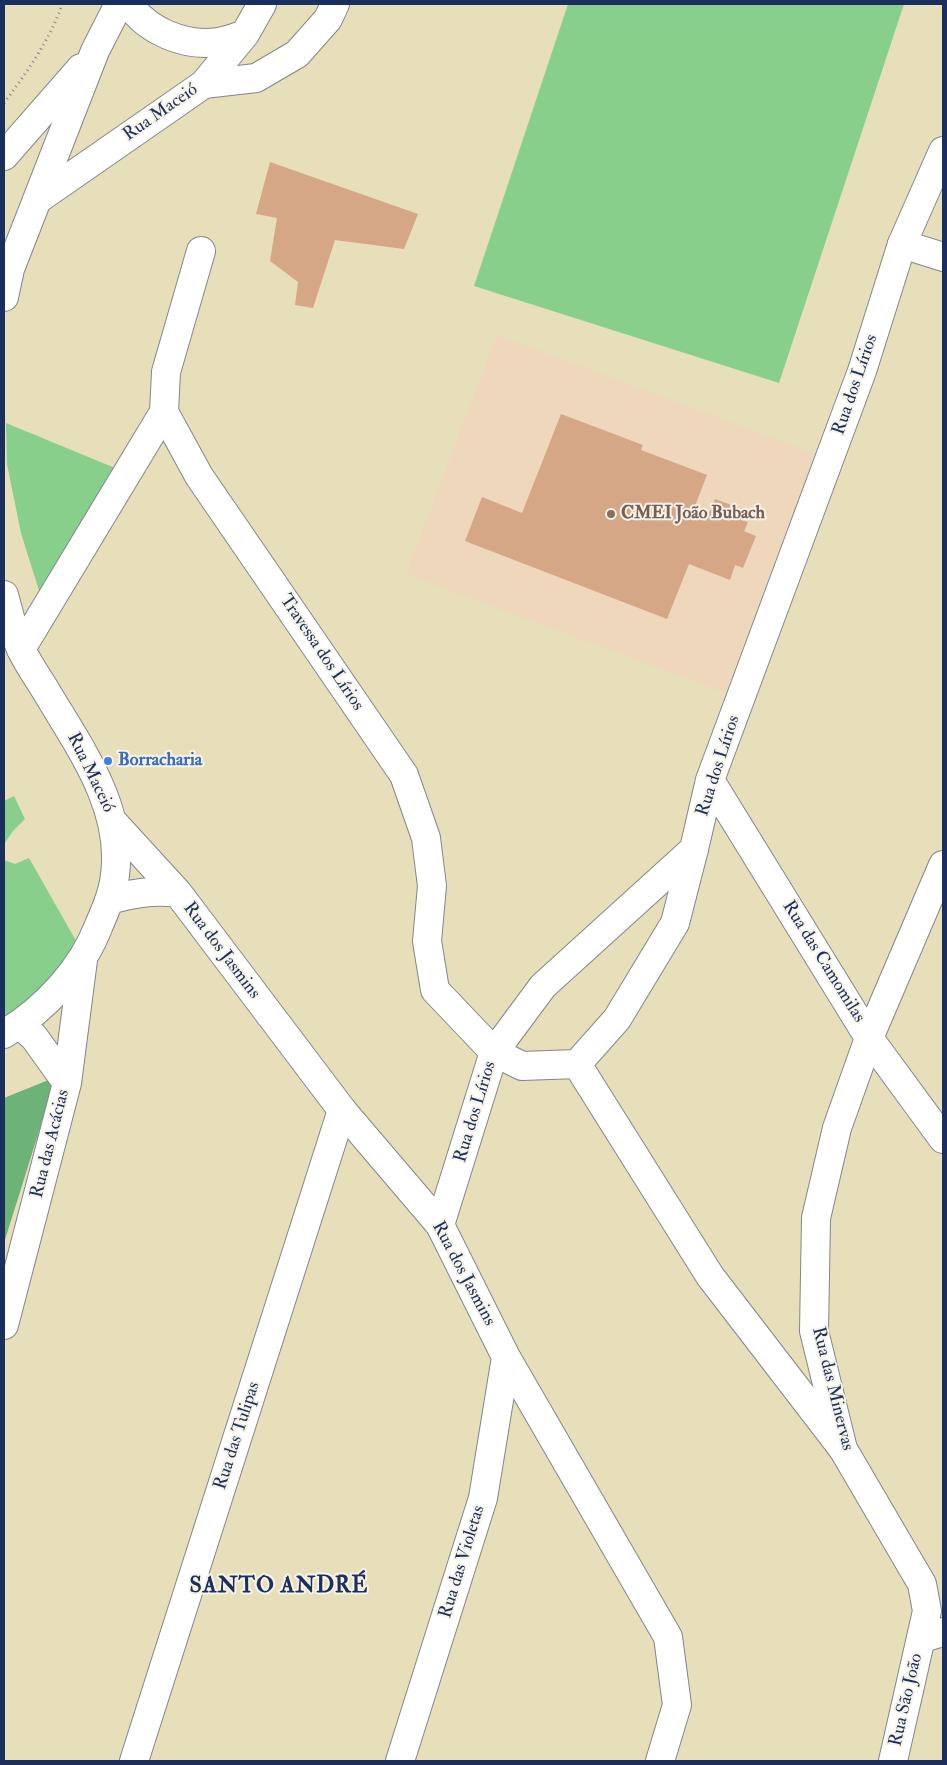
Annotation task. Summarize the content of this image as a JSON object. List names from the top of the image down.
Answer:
{
  "streets": {
    "street": [
      "Rua Maceió",
      "Rua dos Lírios",
      "Travessa dos Lírios",
      "Rua dos Jasmins",
      "Rua das Camomilas",
      "Rua das Acácias",
      "Rua das Minervas",
      "Rua das Tulipas",
      "Rua das Violetas",
      "Rua São João"
    ]
  },
  "crossings": [
    ["Rua Maceió", "Rua dos Jasmins"],
    ["Rua Maceió", "Rua das Acácias"],
    ["Rua dos Lírios", "Travessa dos Lírios"],
    ["Rua dos Lírios", "Rua dos Jasmins"],
    ["Rua dos Lírios", "Rua das Camomilas"],
    ["Rua dos Jasmins", "Rua das Tulipas"],
    ["Rua dos Jasmins", "Rua das Violetas"],
    ["Rua das Camomilas", "Rua das Minervas"],
    ["Rua das Minervas", "Rua São João"]
  ],
  "districts": ["SANTO ANDRÉ"],
  "places": ["CMEI João Bubach", "Borracharia"]
}
